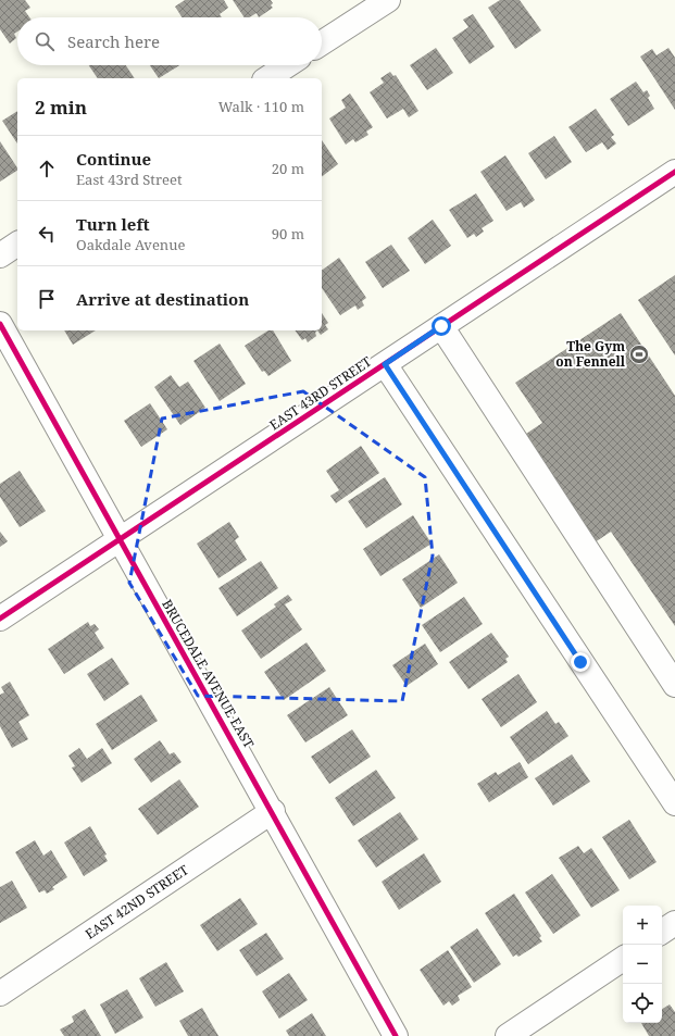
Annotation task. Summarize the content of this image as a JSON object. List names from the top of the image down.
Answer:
{
  "streets": {
    "street": ["EAST 43RD STREET", "BRUCEDALE AVENUE EAST", "EAST 42ND STREET"]
  },
  "crossings": [
    ["EAST 43RD STREET", "BRUCEDALE AVENUE EAST"],
    ["BRUCEDALE AVENUE EAST", "EAST 42ND STREET"]
  ],
  "places": {
    "sports": ["The Gym on Fennell"]
  },
  "page": {
    "search": "Search here",
    "heading": ["2 min", "Walk · 110 m"],
    "list": [
      ["Continue", "East 43rd Street", "20 m"],
      ["Turn left", "Oakdale Avenue", "90 m"],
      "Arrive at destination"
    ],
    "map_buttons": ["+", "−"]
  }
}
